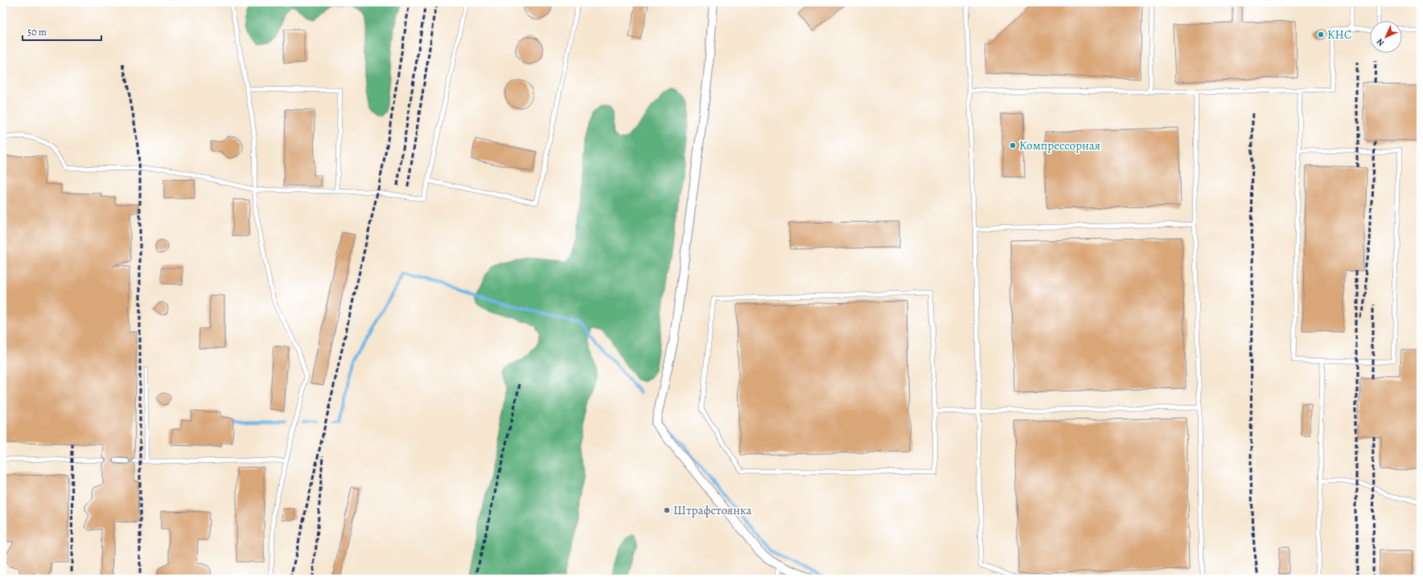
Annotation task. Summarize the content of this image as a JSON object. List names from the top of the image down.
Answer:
{
  "places": ["КНС", "Компрессорная", "Штрафстоянка"],
  "scale_bar": "50 m",
  "north": "bottom left"
}
